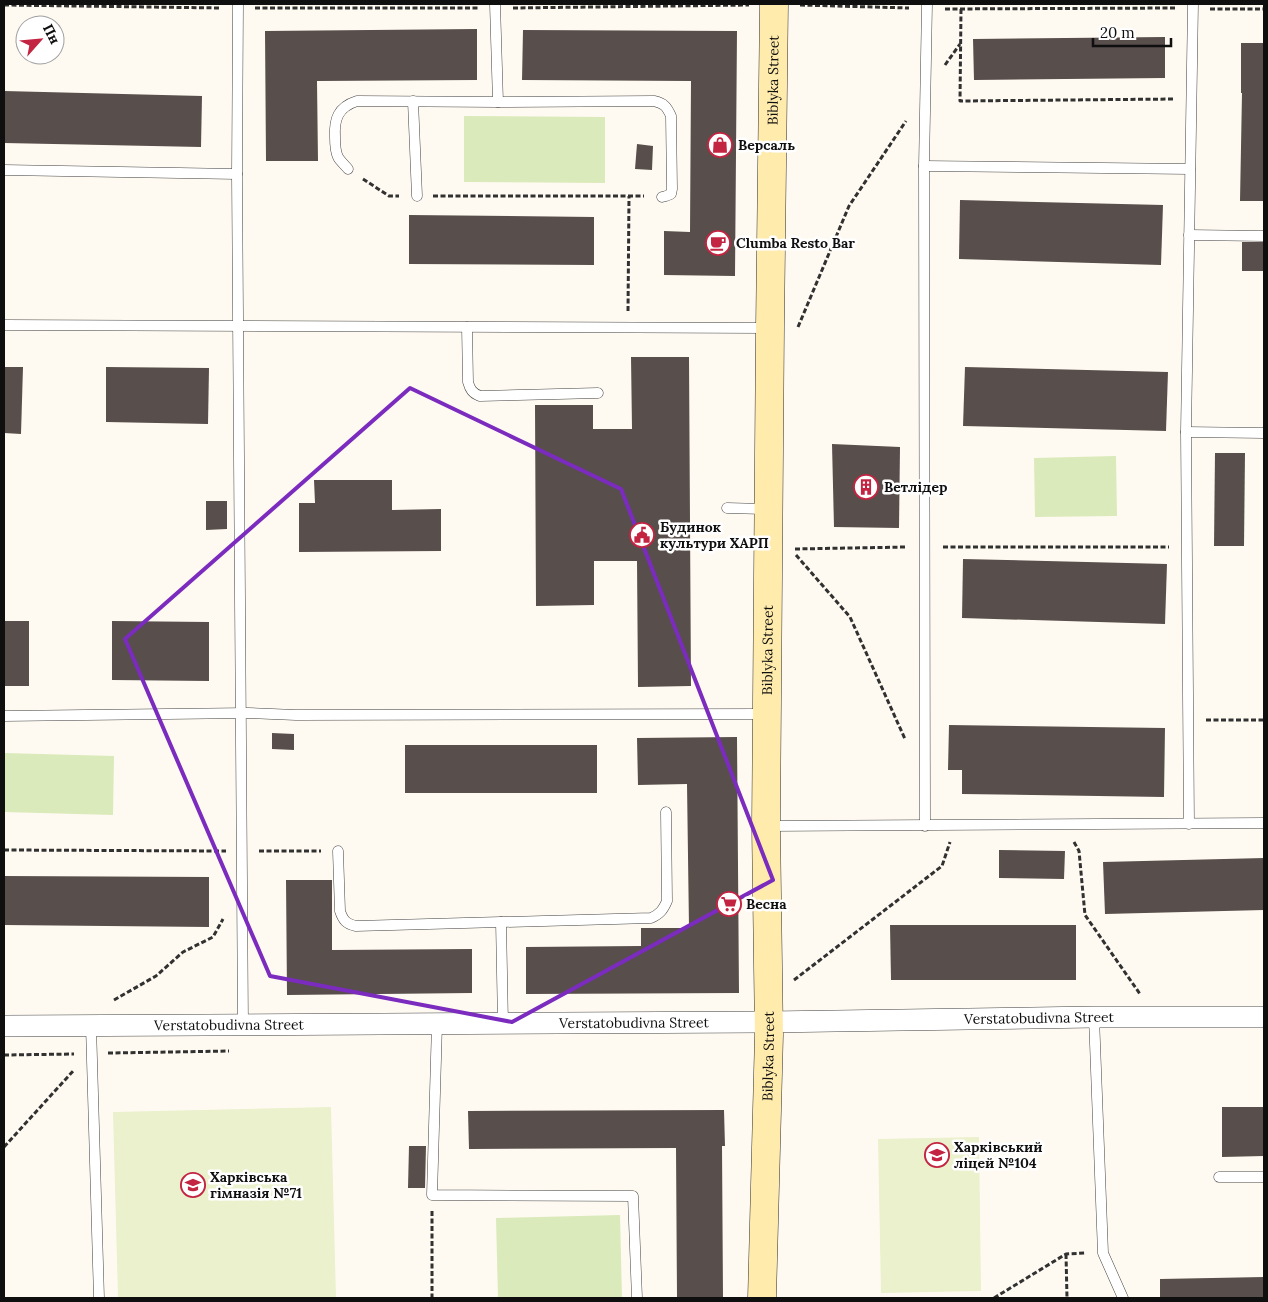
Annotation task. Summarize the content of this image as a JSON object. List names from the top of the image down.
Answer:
{
  "streets": {
    "street": ["Biblyka Street", "Verstatobudivna Street"]
  },
  "crossings": [
    ["Biblyka Street", "Verstatobudivna Street"]
  ],
  "places": {
    "shop": ["Версаль"],
    "cafe": ["Clumba Resto Bar"],
    "building": ["Ветлідер"],
    "public building": ["Будинок культури ХАРП"],
    "supermarket": ["Весна"],
    "school or university": ["Харківський ліцей №104", "Харківська гімназія №71"]
  },
  "scale_bar": "20 m",
  "north": "top right"
}
